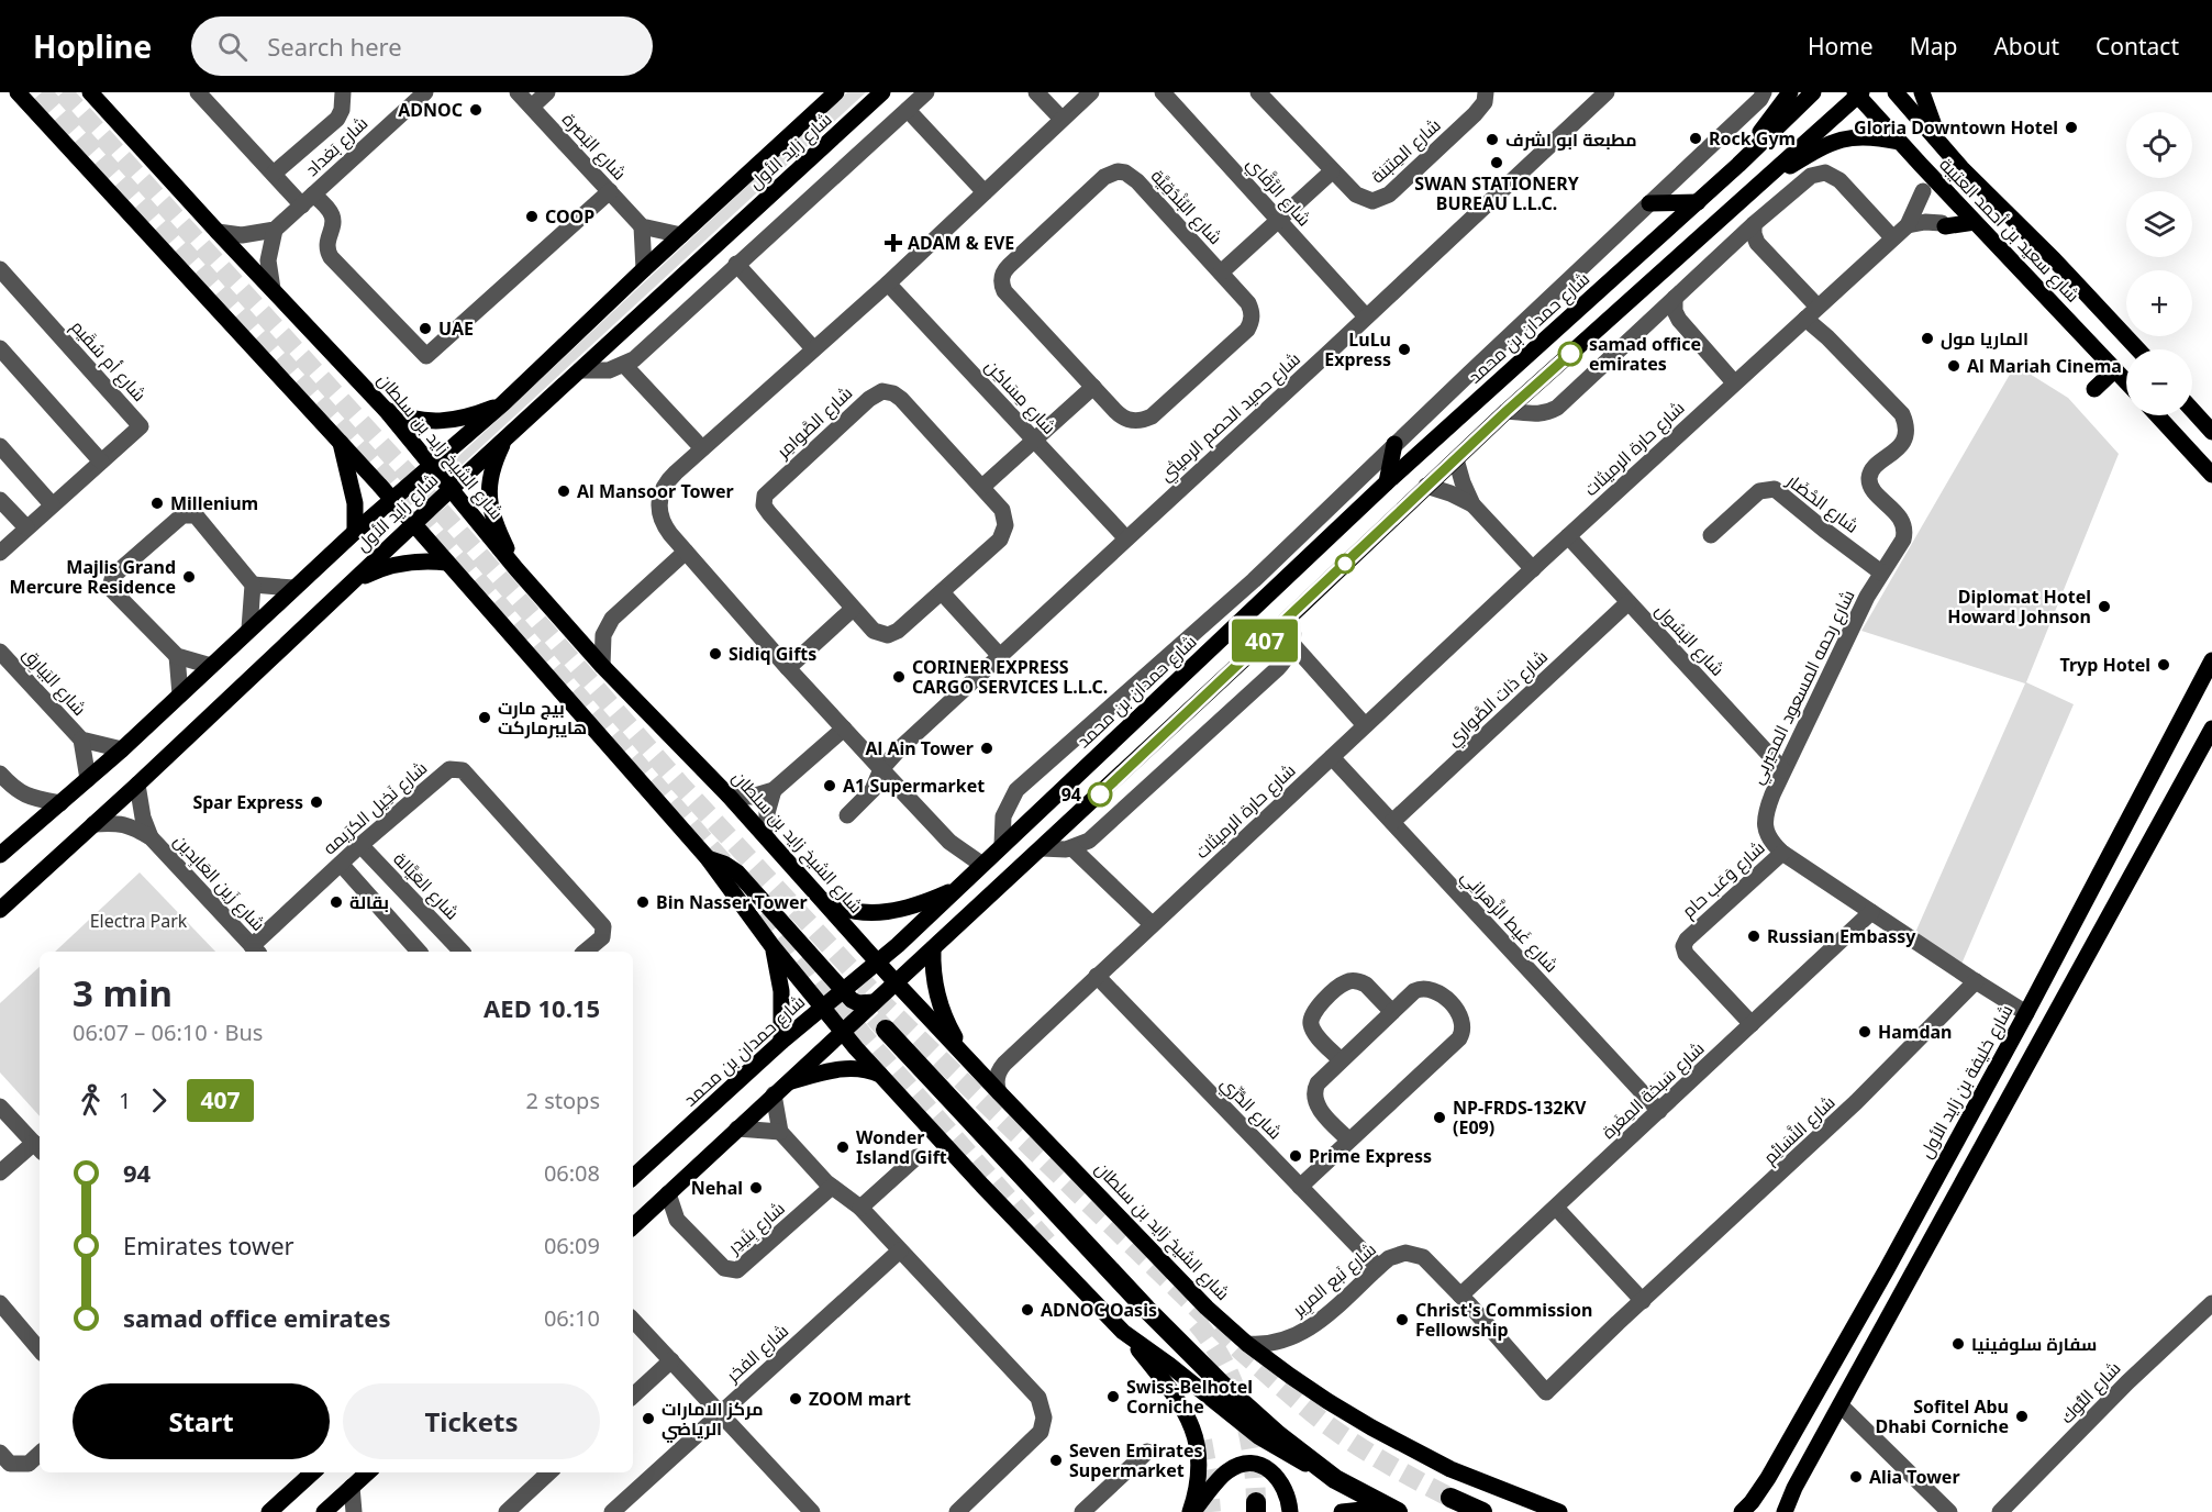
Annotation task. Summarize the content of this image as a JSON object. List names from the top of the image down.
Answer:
{
  "streets": {
    "main road": [
      "شارع زايد الأول",
      "شارع سعيد بن أحمد العتيبة",
      "شارع حمدان بن محمد",
      "شارع الشيخ زايد بن سلطان",
      "شارع خليفة بن زايد الأول"
    ],
    "street": [
      "شارع بَغداد",
      "شارع البَصرة",
      "شارع المِتبَنة",
      "شارع الرَّقَّاي",
      "شارع البُنْدُقِيَّة",
      "شارع أم سُقَيم",
      "شارع مِسَاكِن",
      "شارع حميد الحصم الرميثي",
      "شارع الصَّوامِر",
      "شارع حارة الرميثات",
      "شارع الحْضَار",
      "شارع البَسُول",
      "شارع البَيارِق",
      "شارع رحمه المسعود المحيربي",
      "شارع ذات الصَّواري",
      "شارع نَخِيل الكرَيمه",
      "شارع وَعَب حام",
      "شارع زَين العَابِدين",
      "شارع العَيَّالة",
      "شارع غَيط الزَّهرانِي",
      "شارع سَبخة المِغَرة",
      "شارع الدُّرِّي",
      "شارع النَّسَائِم",
      "شارع بِنَيدِر",
      "شارع نَبع المرِير",
      "شارع الفخر",
      "شارع التُّوك"
    ]
  },
  "crossings": [
    ["شارع زايد الأول", "شارع الشيخ زايد بن سلطان"],
    ["شارع زايد الأول", "شارع البَيارِق"],
    ["شارع زايد الأول", "شارع زَين العَابِدين"],
    ["شارع الرَّقَّاي", "شارع حميد الحصم الرميثي"],
    ["شارع حمدان بن محمد", "شارع الشيخ زايد بن سلطان"],
    ["شارع مِسَاكِن", "شارع حميد الحصم الرميثي"],
    ["شارع الشيخ زايد بن سلطان", "شارع حارة الرميثات"],
    ["شارع الشيخ زايد بن سلطان", "شارع نَبع المرِير"],
    ["شارع حارة الرميثات", "شارع البَسُول"],
    ["شارع حارة الرميثات", "شارع رحمه المسعود المحيربي"],
    ["شارع حارة الرميثات", "شارع غَيط الزَّهرانِي"],
    ["شارع حارة الرميثات", "شارع الدُّرِّي"],
    ["شارع الحْضَار", "شارع رحمه المسعود المحيربي"],
    ["شارع البَسُول", "شارع رحمه المسعود المحيربي"],
    ["شارع البَسُول", "شارع ذات الصَّواري"],
    ["شارع رحمه المسعود المحيربي", "شارع وَعَب حام"],
    ["شارع رحمه المسعود المحيربي", "شارع خليفة بن زايد الأول"],
    ["شارع رحمه المسعود المحيربي", "شارع سَبخة المِغَرة"],
    ["شارع رحمه المسعود المحيربي", "شارع النَّسَائِم"],
    ["شارع ذات الصَّواري", "شارع غَيط الزَّهرانِي"],
    ["شارع نَخِيل الكرَيمه", "شارع زَين العَابِدين"],
    ["شارع نَخِيل الكرَيمه", "شارع العَيَّالة"],
    ["شارع وَعَب حام", "شارع سَبخة المِغَرة"],
    ["شارع غَيط الزَّهرانِي", "شارع سَبخة المِغَرة"],
    ["شارع سَبخة المِغَرة", "شارع نَبع المرِير"],
    ["شارع الدُّرِّي", "شارع نَبع المرِير"],
    ["شارع النَّسَائِم", "شارع نَبع المرِير"]
  ],
  "parks": ["Electra Park"],
  "places": {
    "other": [
      "ADNOC",
      "Gloria Downtown Hotel",
      "Rock Gym",
      "مطبعة ابو اشرف",
      "SWAN STATIONERY BUREAU L.L.C.",
      "COOP",
      "UAE",
      "الماريا مول",
      "LuLu Express",
      "samad office emirates",
      "Al Mariah Cinema",
      "Al Mansoor Tower",
      "Millenium",
      "Majlis Grand Mercure Residence",
      "Diplomat Hotel Howard Johnson",
      "Sidiq Gifts",
      "Tryp Hotel",
      "CORINER EXPRESS CARGO SERVICES L.L.C.",
      "بيج مارت هايبرماركت",
      "Al Ain Tower",
      "A1 Supermarket",
      "94",
      "Spar Express",
      "بقالة",
      "Bin Nasser Tower",
      "Russian Embassy",
      "Hamdan",
      "NP-FRDS-132KV (E09)",
      "Wonder Island Gift",
      "Prime Express",
      "Nehal",
      "ADNOC Oasis",
      "Christ's Commission Fellowship",
      "سفارة سلوفينيا",
      "Swiss-Belhotel Corniche",
      "ZOOM mart",
      "Sofitel Abu Dhabi Corniche",
      "مركز الامارات الرياضي",
      "Seven Emirates Supermarket",
      "Alia Tower"
    ],
    "health": ["ADAM & EVE"]
  },
  "lines": ["bus line 407"],
  "page": {
    "header": "Hopline",
    "search": "Search here",
    "nav": [
      "Home",
      "Map",
      "About",
      "Contact"
    ],
    "on_map": "407",
    "map_buttons": ["+", "−"],
    "heading": ["3 min", "06:07 – 06:10 · Bus", "AED 10.15"],
    "legs": ["1", "407", "2 stops"],
    "list": [
      {
        "name": "94",
        "value": "06:08"
      },
      {
        "name": "Emirates tower",
        "value": "06:09"
      },
      {
        "name": "samad office emirates",
        "value": "06:10"
      }
    ],
    "buttons": ["Start", "Tickets"]
  }
}
